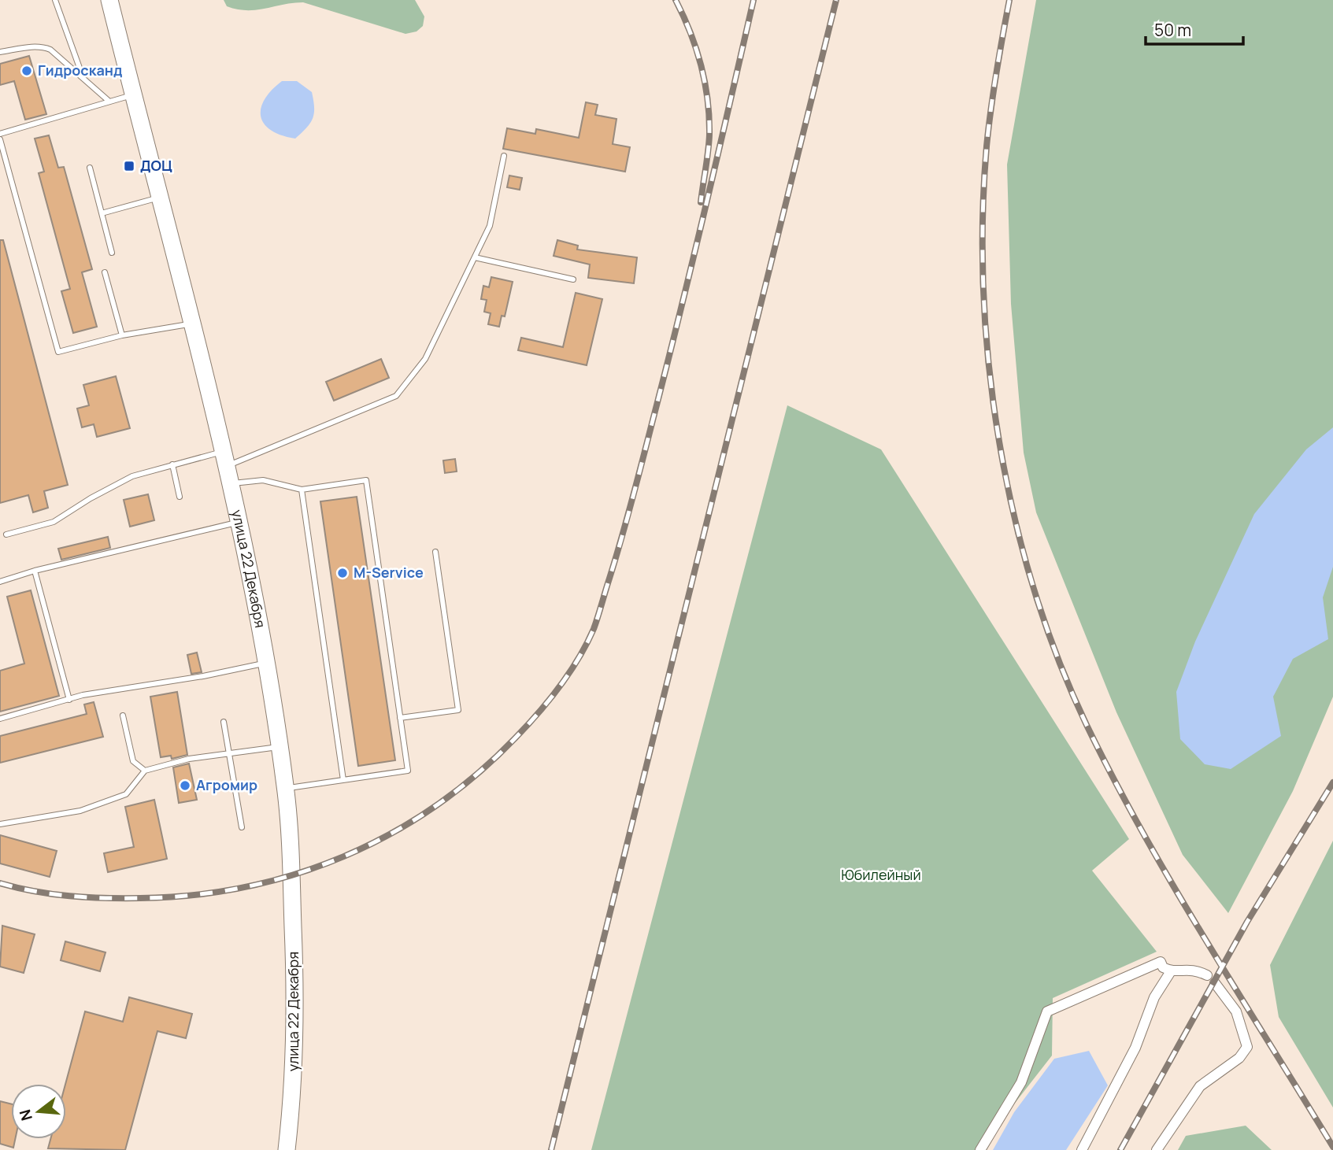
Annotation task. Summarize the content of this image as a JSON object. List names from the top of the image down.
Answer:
{
  "streets": {
    "main road": ["улица 22 Декабря"]
  },
  "parks": ["Юбилейный"],
  "places": {
    "other": ["Гидросканд", "M-Service", "Агромир"],
    "transit": ["ДОЦ"]
  },
  "scale_bar": "50 m",
  "north": "left"
}
